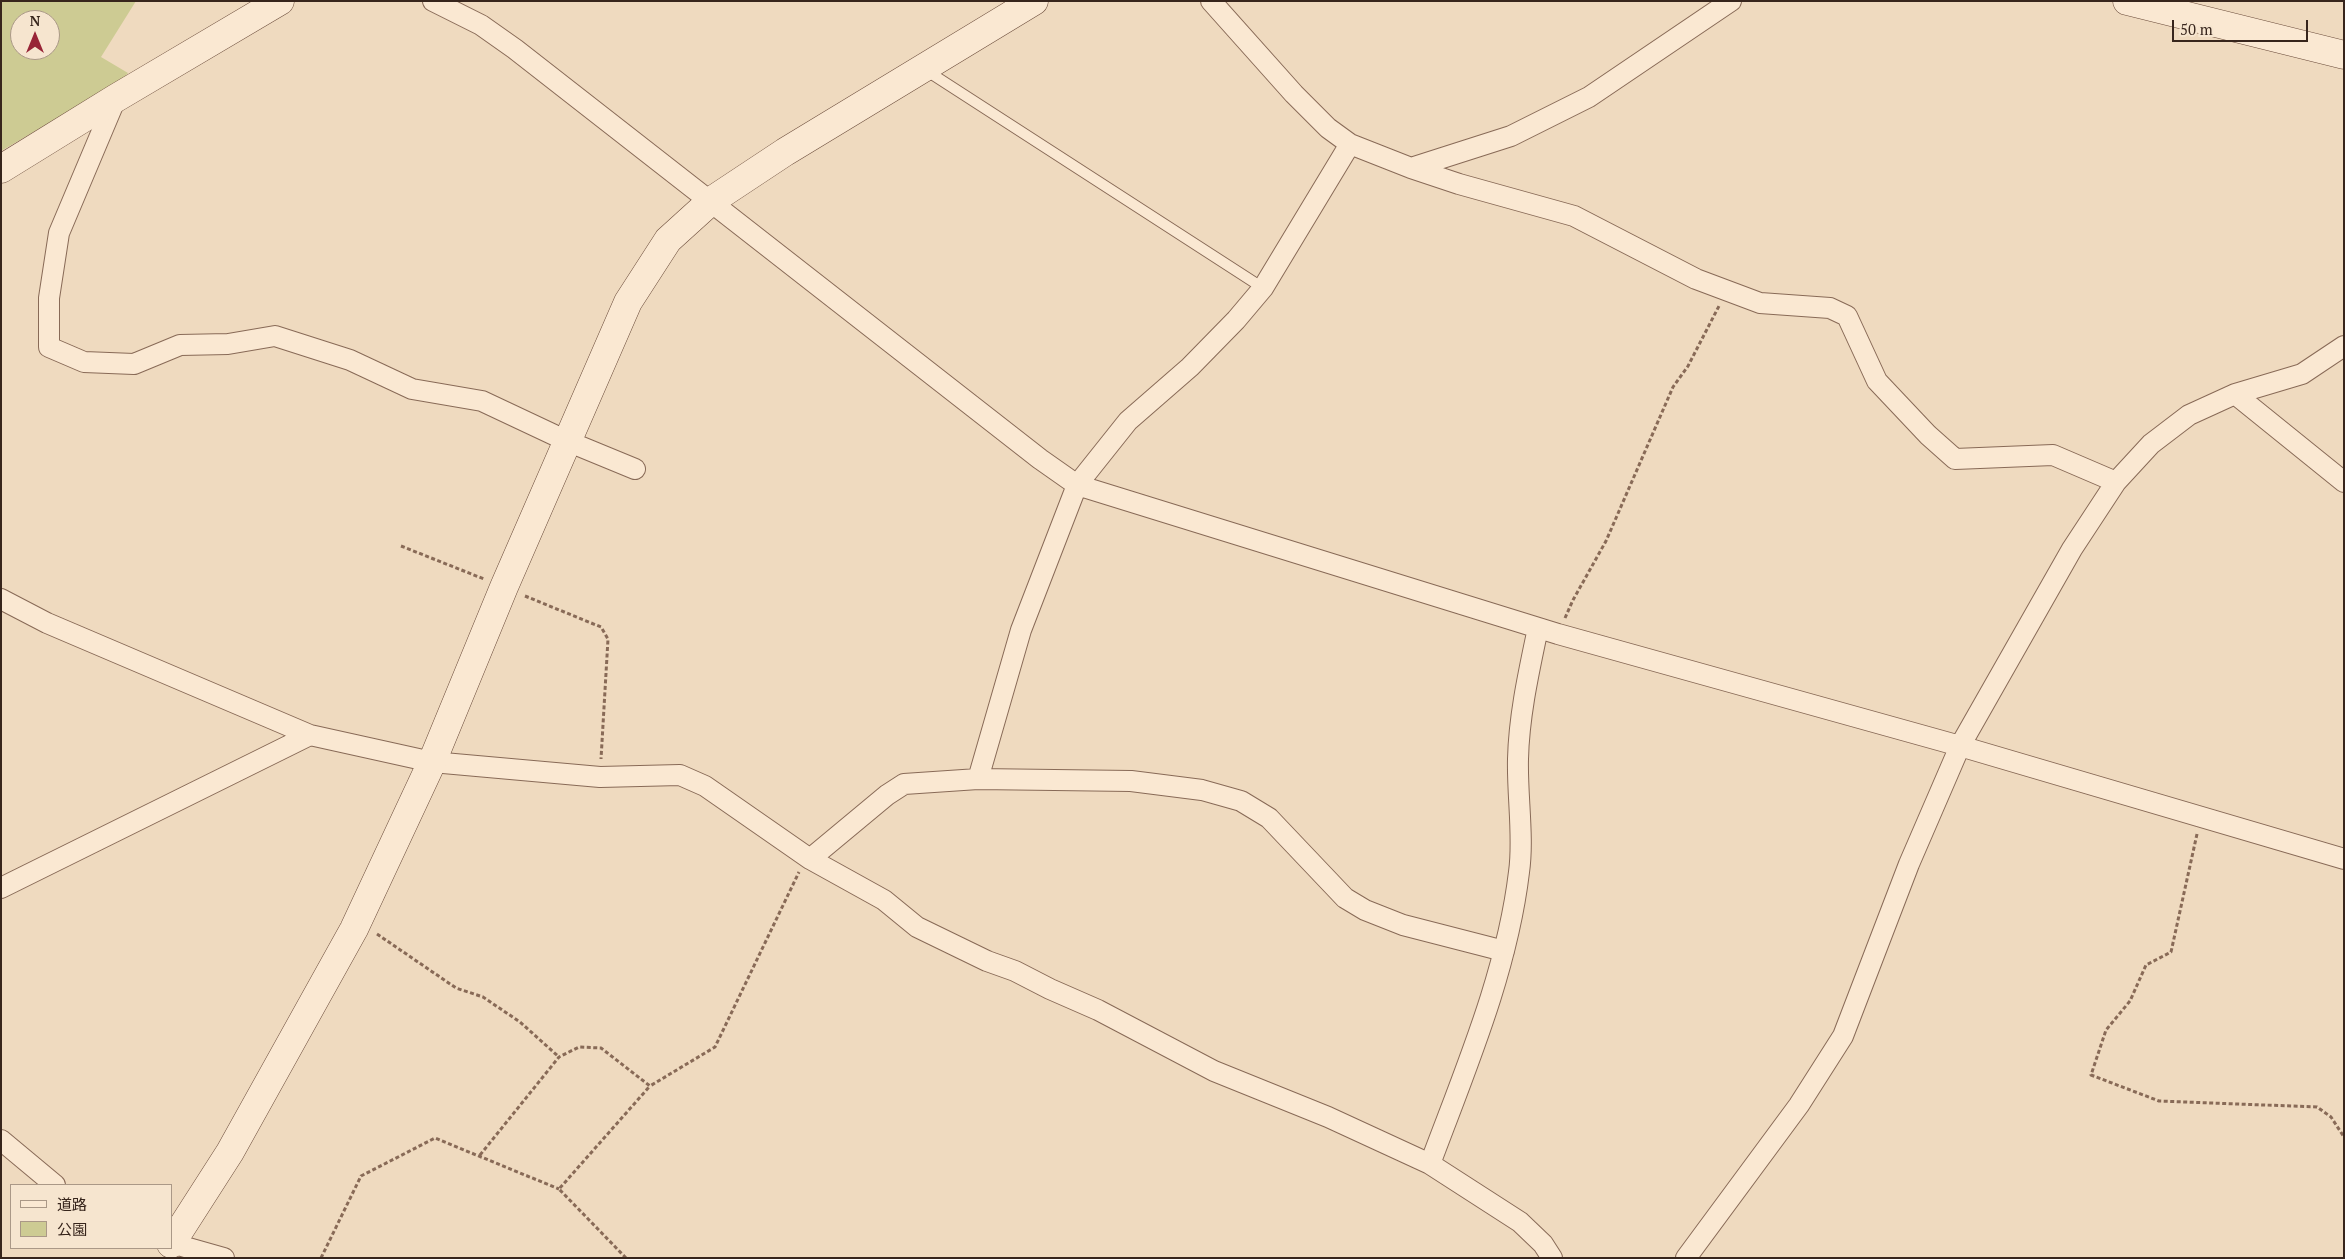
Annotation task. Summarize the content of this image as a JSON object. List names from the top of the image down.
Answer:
{
  "legend": ["道路", "公園"],
  "scale_bar": "50 m",
  "north": "top"
}
